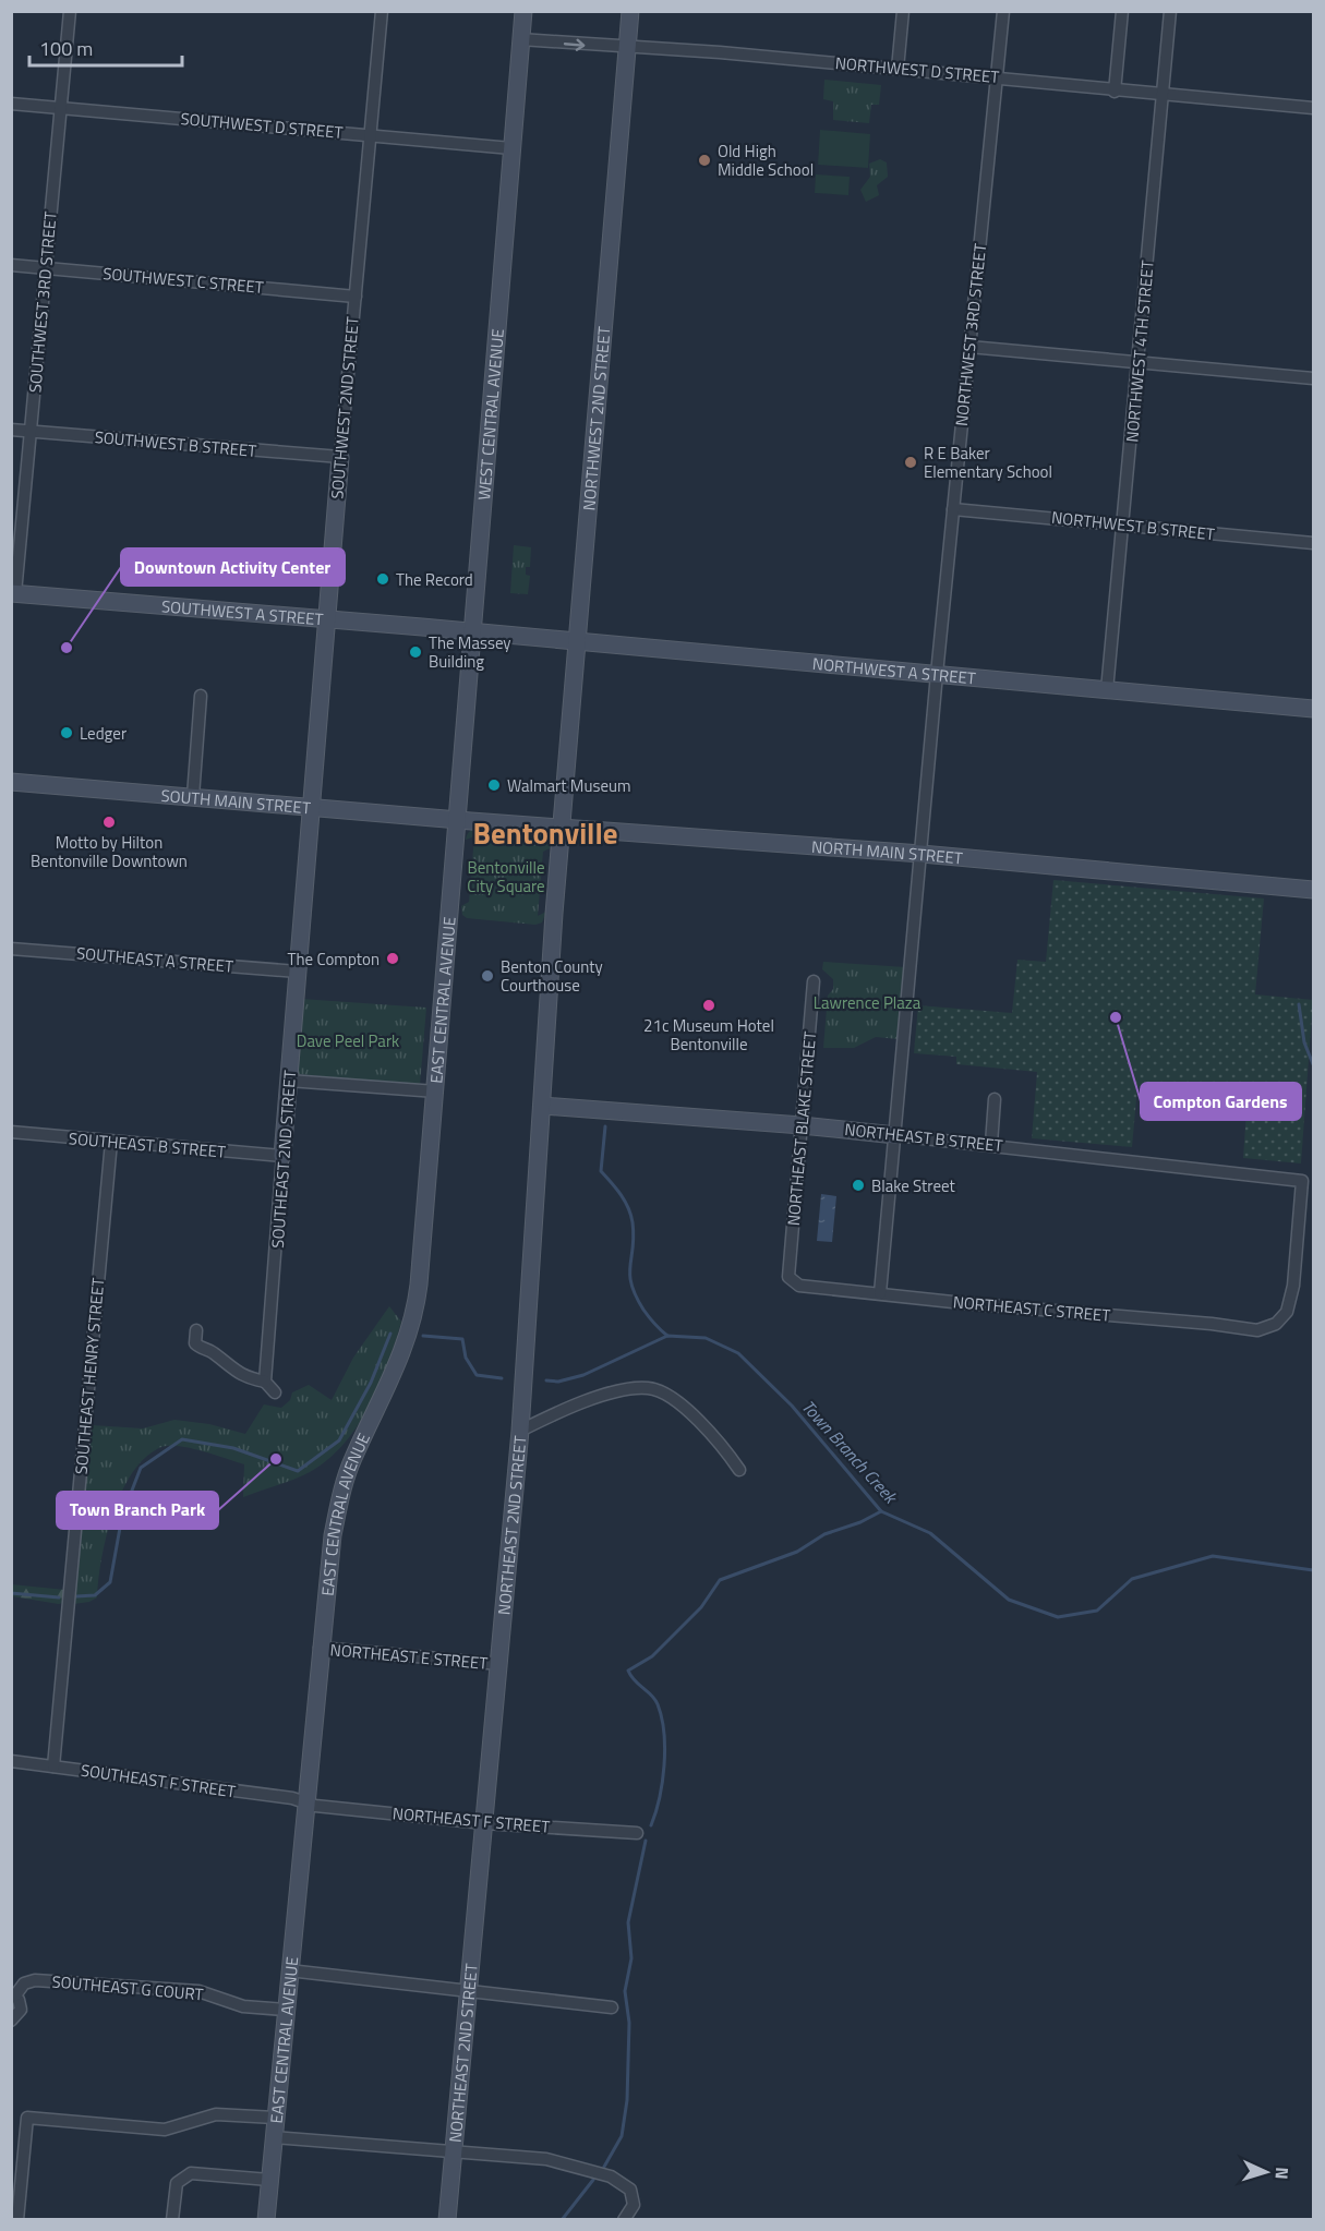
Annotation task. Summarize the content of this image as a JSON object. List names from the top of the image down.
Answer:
{
  "streets": {
    "street": [
      "NORTHWEST D STREET",
      "SOUTHWEST D STREET",
      "SOUTHWEST C STREET",
      "SOUTHWEST 3RD STREET",
      "NORTHWEST 3RD STREET",
      "NORTHWEST 4TH STREET",
      "SOUTHWEST 2ND STREET",
      "WEST CENTRAL AVENUE",
      "NORTHWEST 2ND STREET",
      "SOUTHWEST B STREET",
      "NORTHWEST B STREET",
      "SOUTHWEST A STREET",
      "NORTHWEST A STREET",
      "SOUTH MAIN STREET",
      "NORTH MAIN STREET",
      "SOUTHEAST A STREET",
      "EAST CENTRAL AVENUE",
      "NORTHEAST BLAKE STREET",
      "NORTHEAST B STREET",
      "SOUTHEAST B STREET",
      "SOUTHEAST 2ND STREET",
      "NORTHEAST C STREET",
      "SOUTHEAST HENRY STREET",
      "NORTHEAST 2ND STREET",
      "NORTHEAST E STREET",
      "SOUTHEAST F STREET",
      "NORTHEAST F STREET",
      "SOUTHEAST G COURT"
    ]
  },
  "crossings": [
    ["NORTHWEST D STREET", "NORTHWEST 3RD STREET"],
    ["NORTHWEST D STREET", "NORTHWEST 4TH STREET"],
    ["NORTHWEST D STREET", "WEST CENTRAL AVENUE"],
    ["NORTHWEST D STREET", "NORTHWEST 2ND STREET"],
    ["SOUTHWEST D STREET", "SOUTHWEST 3RD STREET"],
    ["SOUTHWEST D STREET", "SOUTHWEST 2ND STREET"],
    ["SOUTHWEST D STREET", "WEST CENTRAL AVENUE"],
    ["SOUTHWEST C STREET", "SOUTHWEST 3RD STREET"],
    ["SOUTHWEST C STREET", "SOUTHWEST 2ND STREET"],
    ["SOUTHWEST 3RD STREET", "SOUTHWEST B STREET"],
    ["SOUTHWEST 3RD STREET", "SOUTHWEST A STREET"],
    ["NORTHWEST 3RD STREET", "NORTHWEST B STREET"],
    ["NORTHWEST 3RD STREET", "NORTHWEST A STREET"],
    ["NORTHWEST 3RD STREET", "NORTH MAIN STREET"],
    ["NORTHWEST 3RD STREET", "NORTHEAST B STREET"],
    ["NORTHWEST 3RD STREET", "NORTHEAST C STREET"],
    ["NORTHWEST 4TH STREET", "NORTHWEST B STREET"],
    ["NORTHWEST 4TH STREET", "NORTHWEST A STREET"],
    ["SOUTHWEST 2ND STREET", "SOUTHWEST B STREET"],
    ["SOUTHWEST 2ND STREET", "SOUTHWEST A STREET"],
    ["SOUTHWEST 2ND STREET", "SOUTH MAIN STREET"],
    ["SOUTHWEST 2ND STREET", "SOUTHEAST 2ND STREET"],
    ["WEST CENTRAL AVENUE", "SOUTHWEST A STREET"],
    ["WEST CENTRAL AVENUE", "NORTHWEST A STREET"],
    ["WEST CENTRAL AVENUE", "SOUTH MAIN STREET"],
    ["WEST CENTRAL AVENUE", "NORTH MAIN STREET"],
    ["WEST CENTRAL AVENUE", "EAST CENTRAL AVENUE"],
    ["NORTHWEST 2ND STREET", "NORTHWEST A STREET"],
    ["NORTHWEST 2ND STREET", "NORTH MAIN STREET"],
    ["NORTHWEST 2ND STREET", "NORTHEAST 2ND STREET"],
    ["SOUTHWEST A STREET", "NORTHWEST A STREET"],
    ["SOUTH MAIN STREET", "NORTH MAIN STREET"],
    ["SOUTH MAIN STREET", "EAST CENTRAL AVENUE"],
    ["SOUTH MAIN STREET", "SOUTHEAST 2ND STREET"],
    ["NORTH MAIN STREET", "EAST CENTRAL AVENUE"],
    ["NORTH MAIN STREET", "NORTHEAST 2ND STREET"],
    ["SOUTHEAST A STREET", "SOUTHEAST 2ND STREET"],
    ["EAST CENTRAL AVENUE", "NORTHEAST E STREET"],
    ["EAST CENTRAL AVENUE", "SOUTHEAST F STREET"],
    ["EAST CENTRAL AVENUE", "NORTHEAST F STREET"],
    ["EAST CENTRAL AVENUE", "SOUTHEAST G COURT"],
    ["NORTHEAST BLAKE STREET", "NORTHEAST B STREET"],
    ["NORTHEAST BLAKE STREET", "NORTHEAST C STREET"],
    ["NORTHEAST B STREET", "NORTHEAST C STREET"],
    ["NORTHEAST B STREET", "NORTHEAST 2ND STREET"],
    ["SOUTHEAST B STREET", "SOUTHEAST 2ND STREET"],
    ["SOUTHEAST B STREET", "SOUTHEAST HENRY STREET"],
    ["SOUTHEAST HENRY STREET", "SOUTHEAST F STREET"],
    ["NORTHEAST 2ND STREET", "NORTHEAST E STREET"],
    ["NORTHEAST 2ND STREET", "NORTHEAST F STREET"],
    ["SOUTHEAST F STREET", "NORTHEAST F STREET"]
  ],
  "districts": ["Bentonville"],
  "water": ["Town Branch Creek"],
  "parks": ["Bentonville City Square", "Lawrence Plaza", "Dave Peel Park"],
  "places": [
    "Old High Middle School",
    "R E Baker Elementary School",
    "The Record",
    "Downtown Activity Center",
    "The Massey Building",
    "Ledger",
    "Walmart Museum",
    "Motto by Hilton Bentonville Downtown",
    "The Compton",
    "Benton County Courthouse",
    "21c Museum Hotel Bentonville",
    "Compton Gardens",
    "Blake Street",
    "Town Branch Park"
  ],
  "scale_bar": "100 m",
  "north": "right"
}
